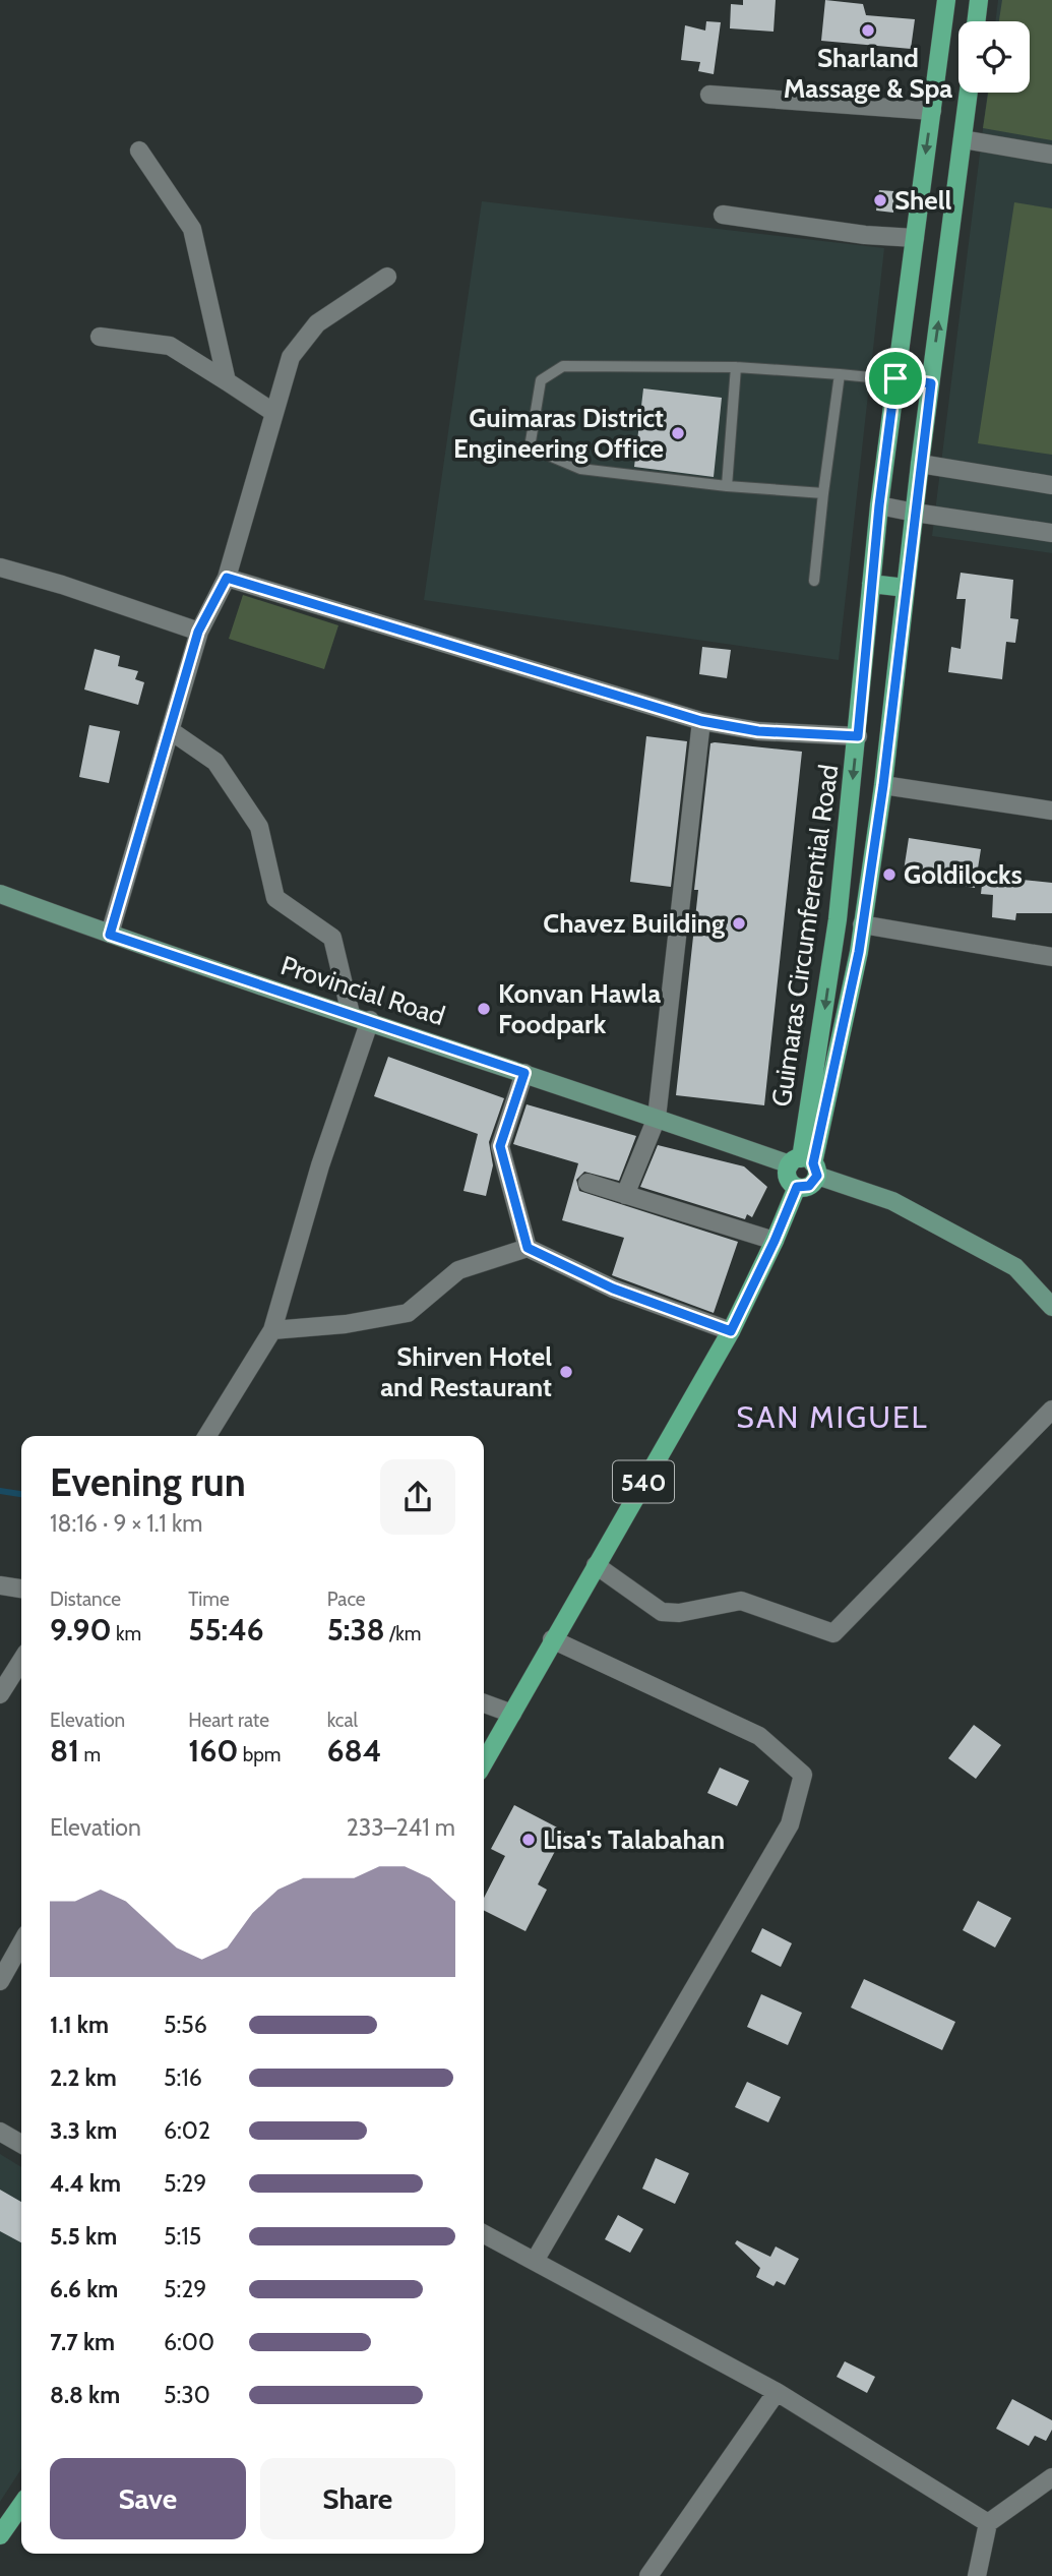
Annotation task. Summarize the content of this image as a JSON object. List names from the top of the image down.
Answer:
{
  "streets": {
    "main road": ["Guimaras Circumferential Road", "540"],
    "street": ["Provincial Road"]
  },
  "crossings": [
    ["Guimaras Circumferential Road", "Provincial Road"],
    ["Guimaras Circumferential Road", "540"],
    ["Provincial Road", "540"]
  ],
  "districts": ["SAN MIGUEL"],
  "places": [
    "Sharland Massage & Spa",
    "Shell",
    "Guimaras District Engineering Office",
    "Goldilocks",
    "Chavez Building",
    "Konvan Hawla Foodpark",
    "Shirven Hotel and Restaurant",
    "Lisa's Talabahan"
  ],
  "page": {
    "heading": ["Evening run", "18:16 · 9 × 1.1 km"],
    "stats": [
      ["Distance", "9.90 km"],
      ["Time", "55:46"],
      ["Pace", "5:38 /km"],
      ["Elevation", "81 m"],
      ["Heart rate", "160 bpm"],
      ["kcal", "684"]
    ],
    "chart": ["Elevation", "233–241 m"],
    "list": [
      {
        "name": "1.1 km",
        "note": "5:56"
      },
      {
        "name": "2.2 km",
        "note": "5:16"
      },
      {
        "name": "3.3 km",
        "note": "6:02"
      },
      {
        "name": "4.4 km",
        "note": "5:29"
      },
      {
        "name": "5.5 km",
        "note": "5:15"
      },
      {
        "name": "6.6 km",
        "note": "5:29"
      },
      {
        "name": "7.7 km",
        "note": "6:00"
      },
      {
        "name": "8.8 km",
        "note": "5:30"
      }
    ],
    "buttons": ["Save", "Share"]
  }
}
